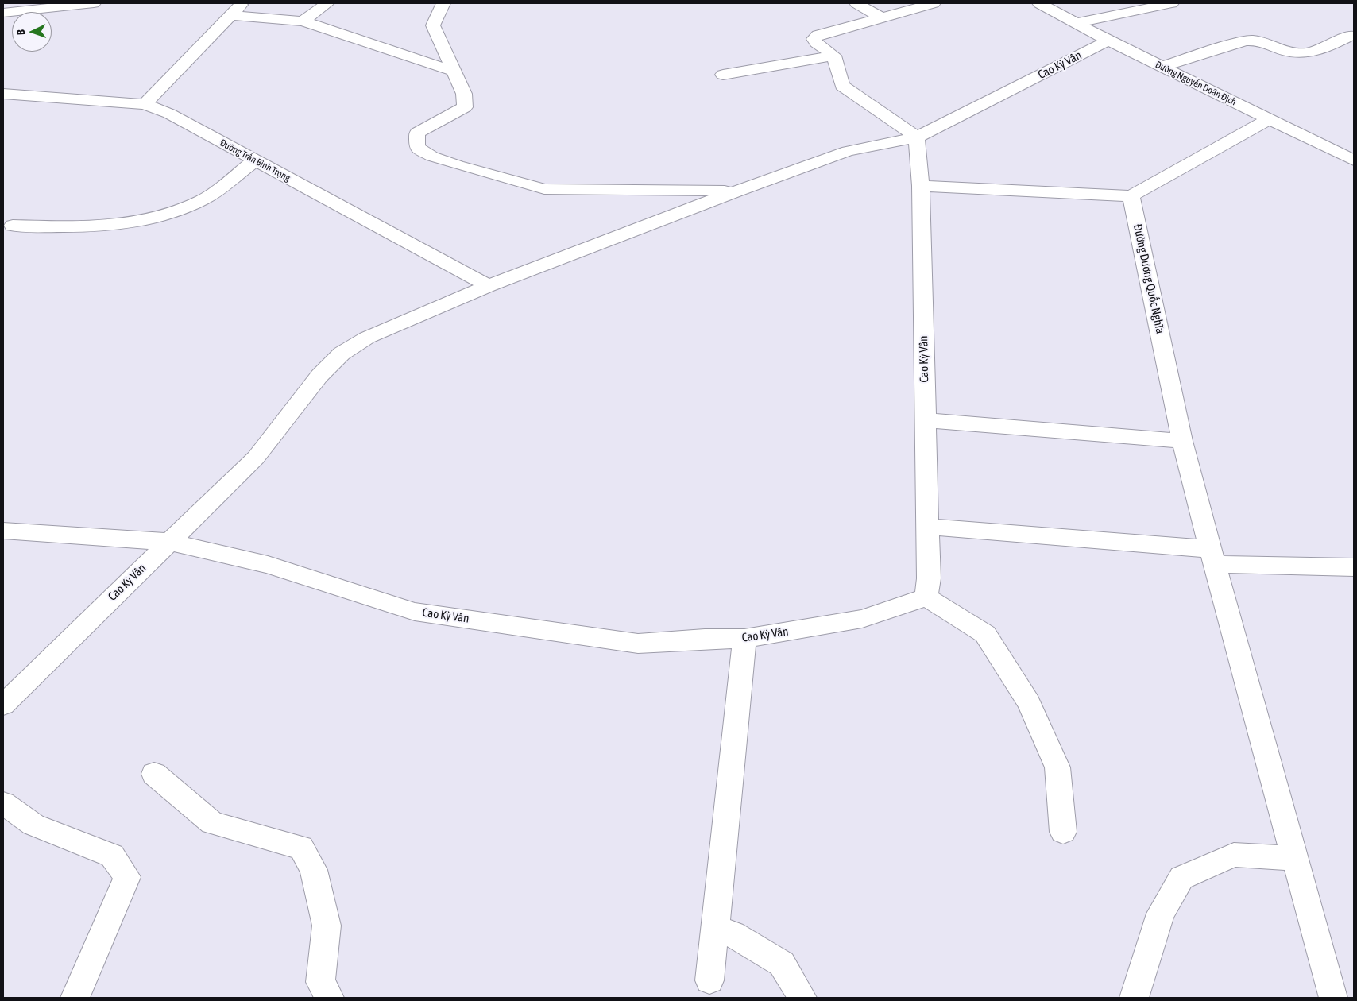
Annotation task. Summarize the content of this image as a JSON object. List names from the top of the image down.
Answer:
{
  "streets": {
    "street": [
      "Cao Kỳ Vân",
      "Đường Nguyễn Doãn Địch",
      "Đường Trần Bình Trọng",
      "Đường Dương Quốc Nghĩa"
    ]
  },
  "crossings": [
    ["Cao Kỳ Vân", "Đường Nguyễn Doãn Địch"]
  ],
  "north": "left"
}
